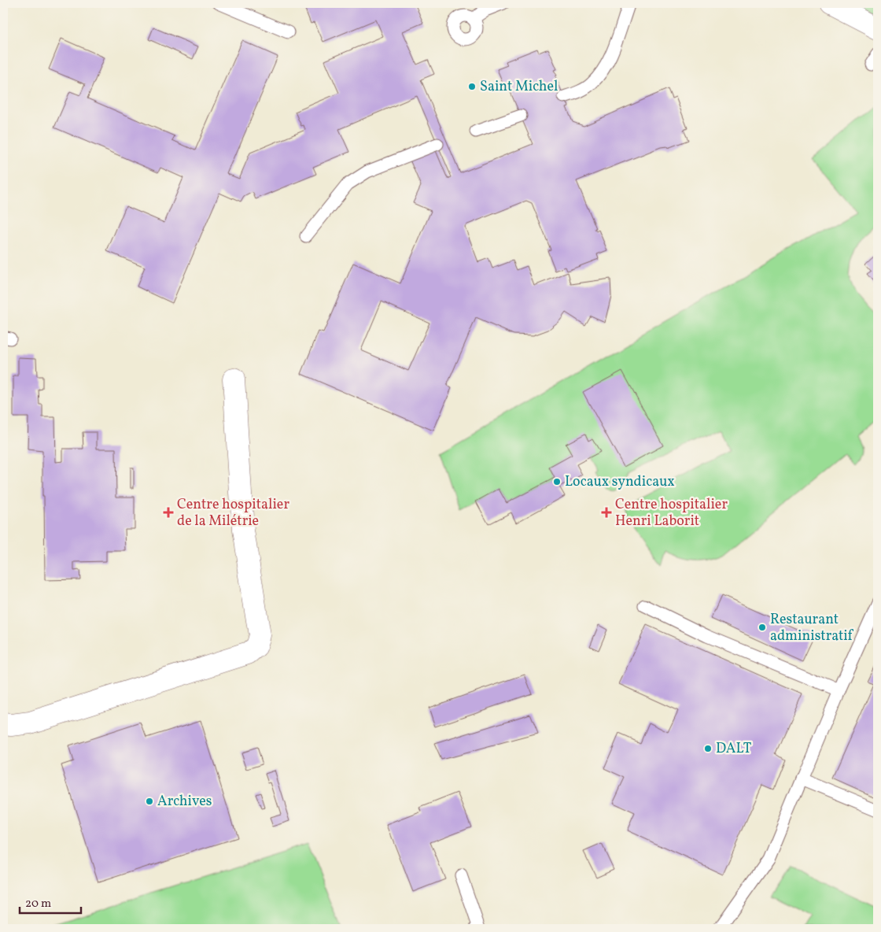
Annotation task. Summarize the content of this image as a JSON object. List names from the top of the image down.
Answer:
{
  "places": {
    "other": [
      "Saint Michel",
      "Locaux syndicaux",
      "Restaurant administratif",
      "DALT",
      "Archives"
    ],
    "health": ["Centre hospitalier de la Milétrie", "Centre hospitalier Henri Laborit"]
  },
  "scale_bar": "20 m"
}
